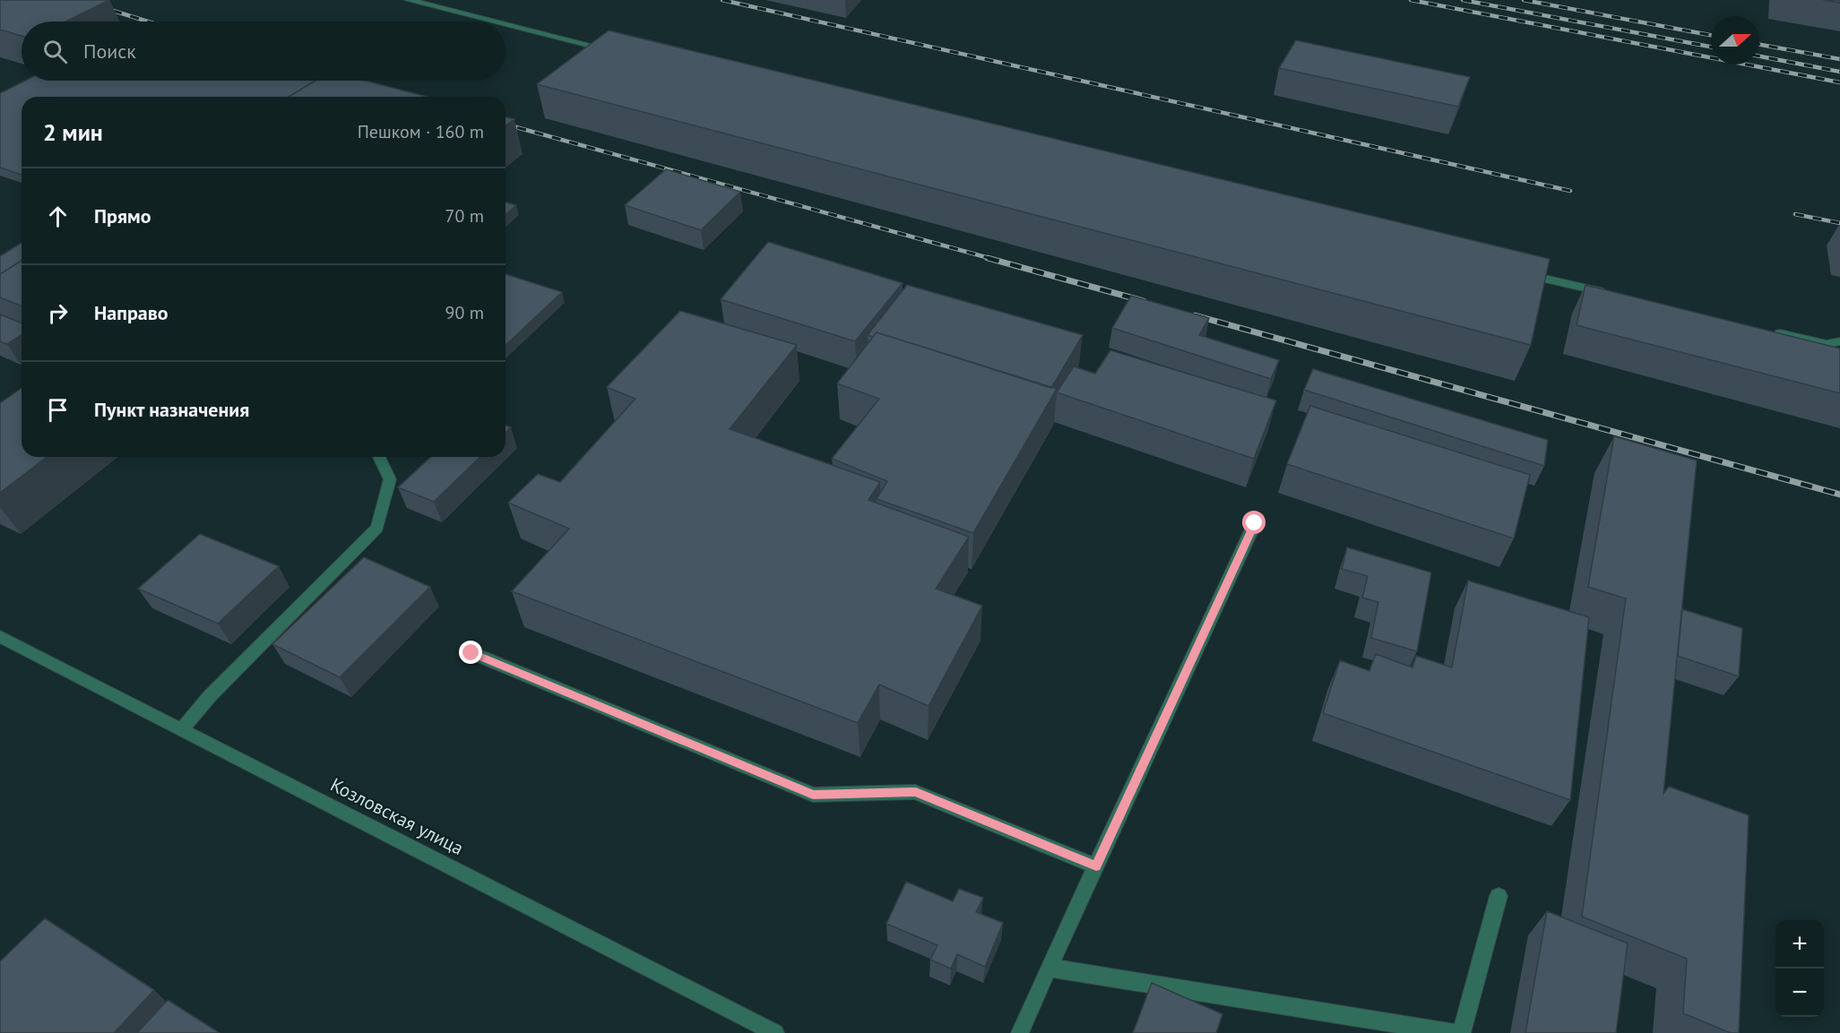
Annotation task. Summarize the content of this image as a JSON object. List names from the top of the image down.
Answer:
{
  "streets": {
    "street": ["Козловская улица"]
  },
  "north": "right",
  "page": {
    "search": "Поиск",
    "heading": ["2 мин", "Пешком · 160 m"],
    "list": [
      ["Прямо", "70 m"],
      ["Направо", "90 m"],
      "Пункт назначения"
    ],
    "map_buttons": ["+", "−"]
  }
}
